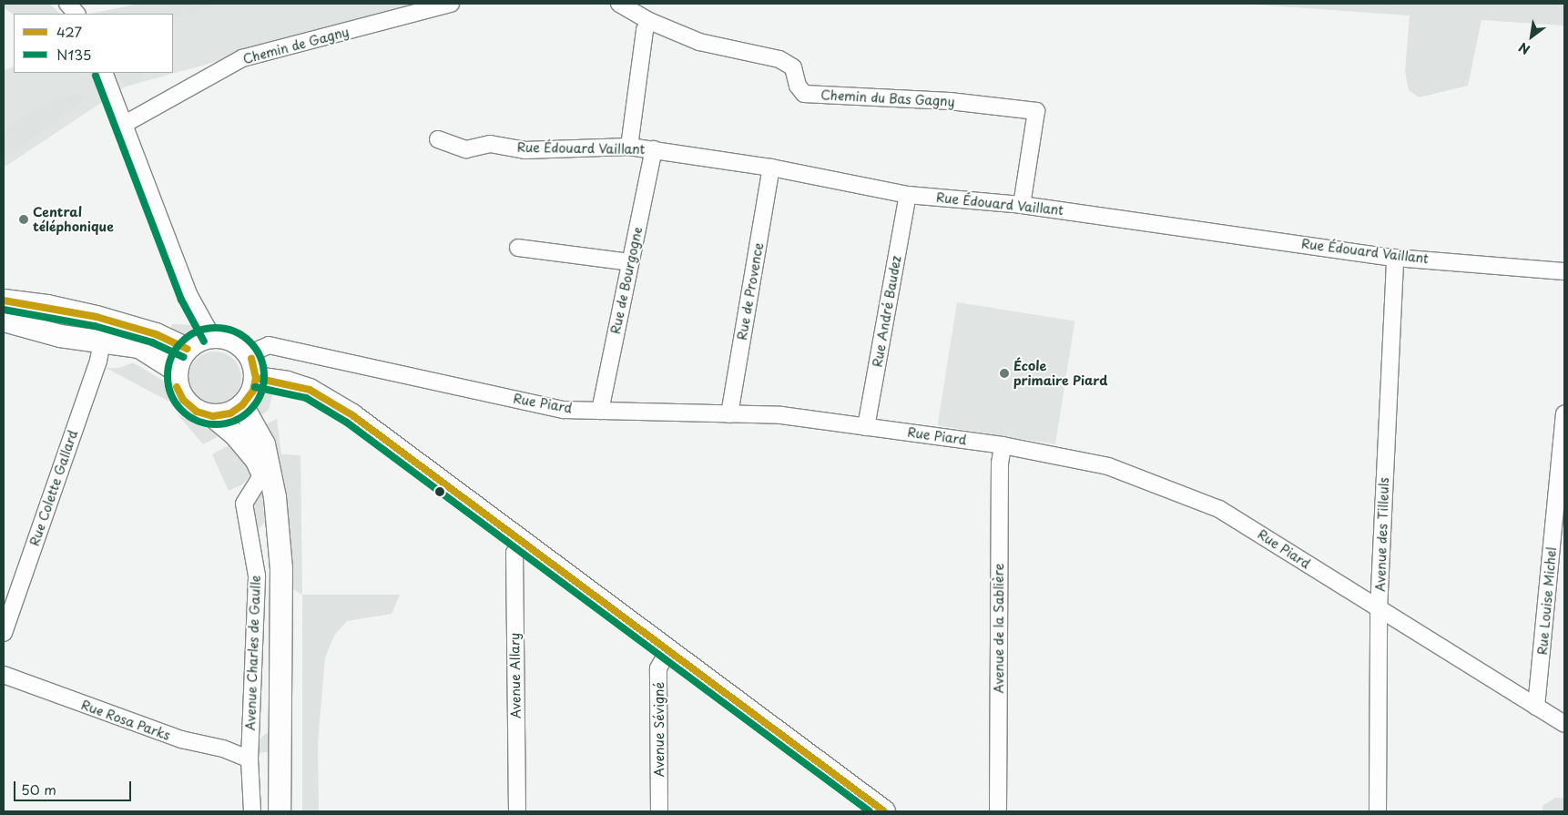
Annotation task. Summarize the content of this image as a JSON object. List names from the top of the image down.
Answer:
{
  "streets": {
    "street": [
      "Chemin de Gagny",
      "Chemin du Bas Gagny",
      "Rue Édouard Vaillant",
      "Rue de Bourgogne",
      "Rue de Provence",
      "Rue André Baudez",
      "Rue Piard",
      "Rue Colette Gallard",
      "Avenue des Tilleuls",
      "Rue Louise Michel",
      "Avenue de la Sablière",
      "Avenue Charles de Gaulle",
      "Avenue Allary",
      "Rue Rosa Parks",
      "Avenue Sévigné"
    ]
  },
  "crossings": [
    ["Chemin du Bas Gagny", "Rue Édouard Vaillant"],
    ["Rue Édouard Vaillant", "Rue de Bourgogne"],
    ["Rue Édouard Vaillant", "Rue de Provence"],
    ["Rue Édouard Vaillant", "Rue André Baudez"],
    ["Rue Édouard Vaillant", "Avenue des Tilleuls"],
    ["Rue de Bourgogne", "Rue Piard"],
    ["Rue de Provence", "Rue Piard"],
    ["Rue André Baudez", "Rue Piard"],
    ["Rue Piard", "Avenue des Tilleuls"],
    ["Rue Piard", "Rue Louise Michel"],
    ["Rue Piard", "Avenue de la Sablière"],
    ["Rue Piard", "Avenue Charles de Gaulle"],
    ["Avenue Charles de Gaulle", "Rue Rosa Parks"]
  ],
  "places": ["Central téléphonique", "École primaire Piard"],
  "lines": ["transit line N135", "transit line 427"],
  "legend": ["427", "N135"],
  "scale_bar": "50 m",
  "north": "bottom left"
}
